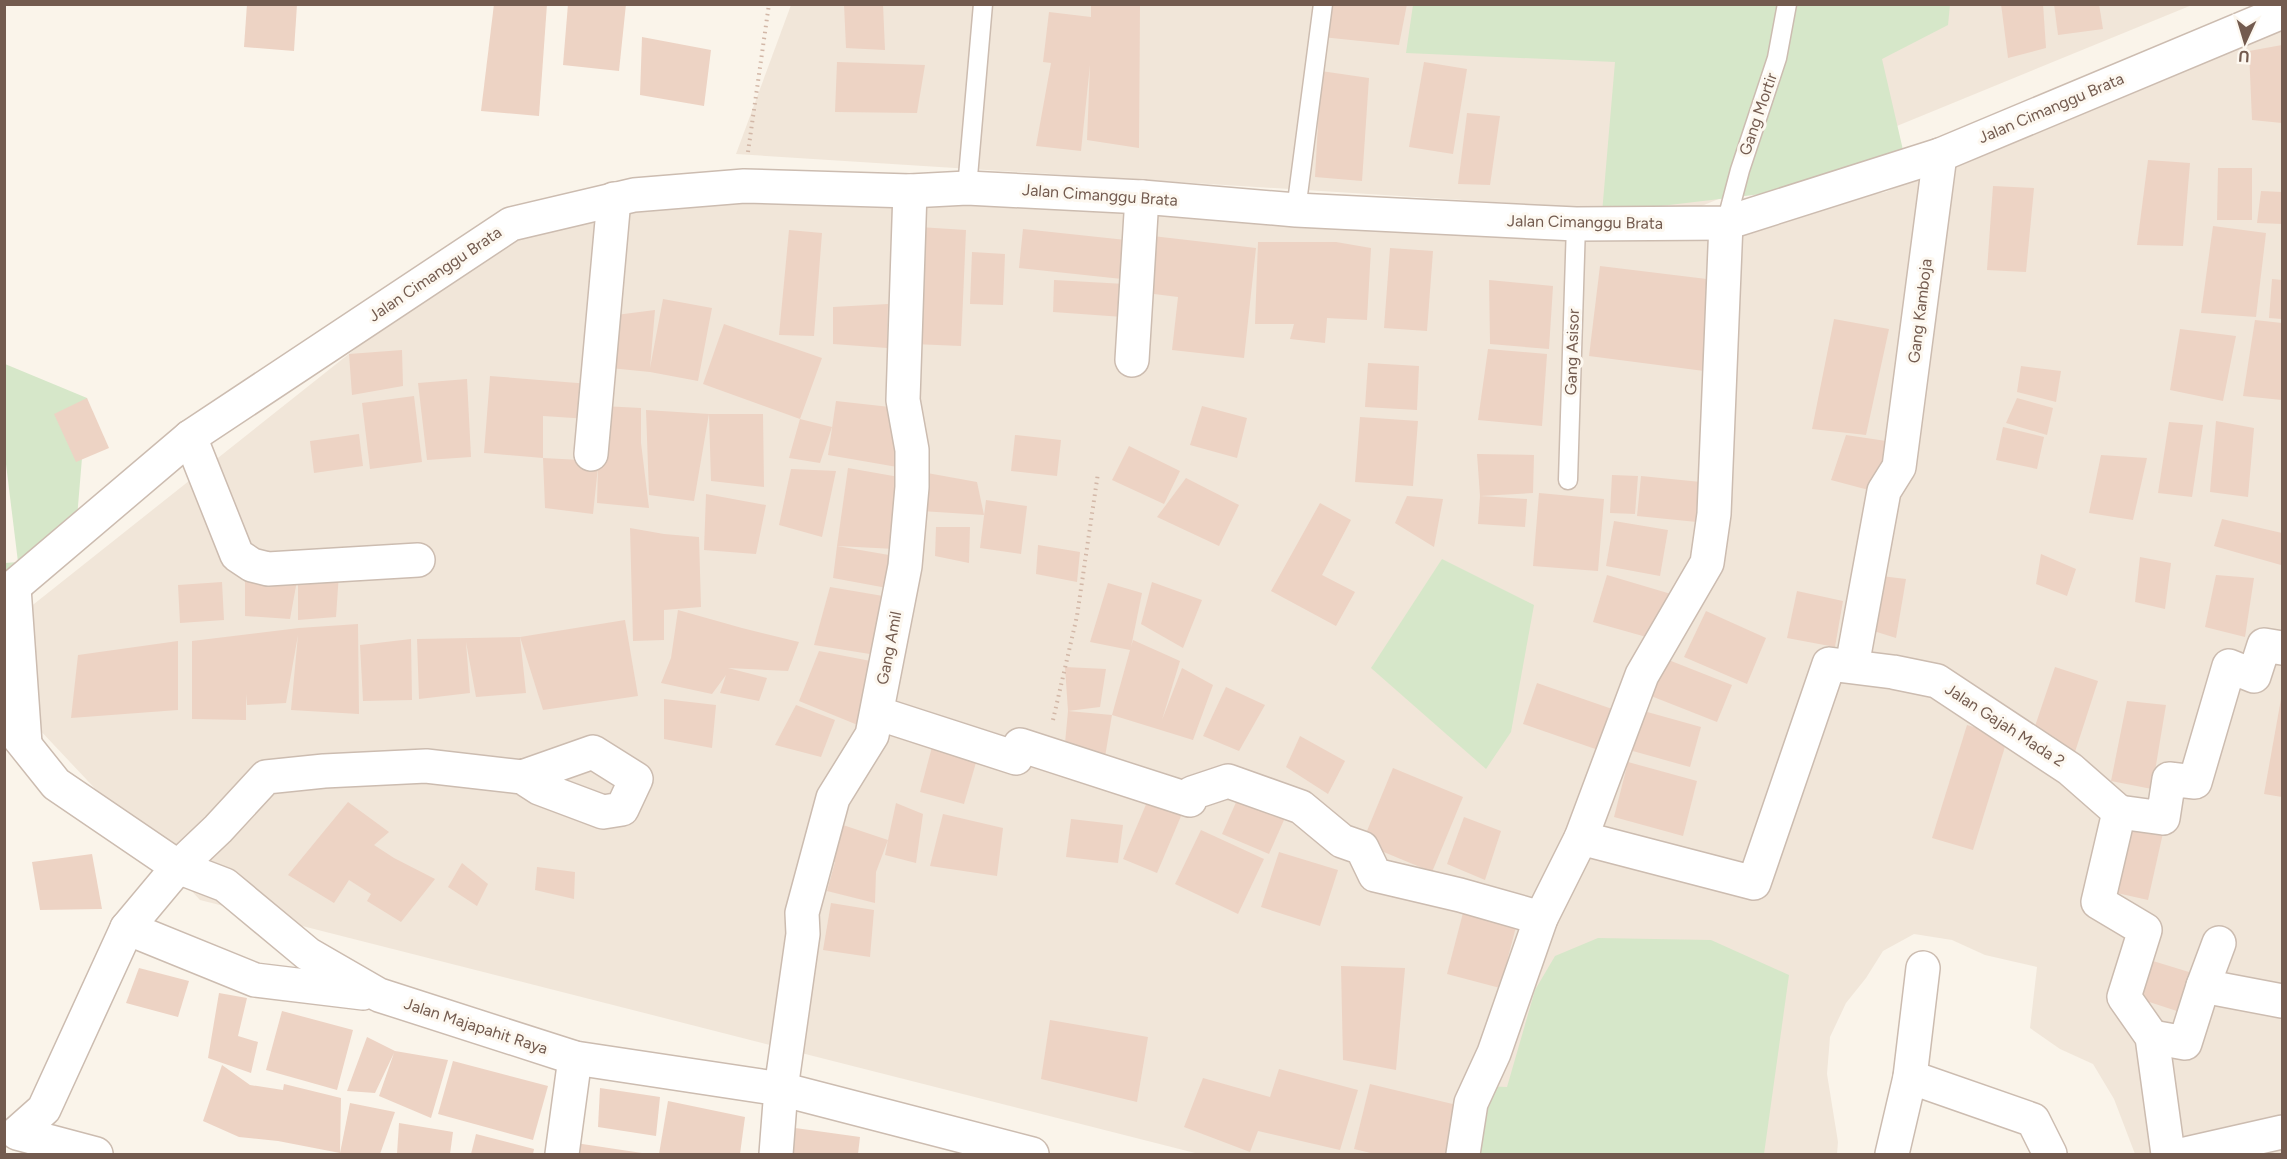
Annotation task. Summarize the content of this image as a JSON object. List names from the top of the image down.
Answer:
{
  "streets": {
    "street": [
      "Jalan Cimanggu Brata",
      "Gang Kamboja",
      "Gang Amil",
      "Jalan Gajah Mada 2",
      "Jalan Majapahit Raya"
    ],
    "lane": ["Gang Mortir", "Gang Asisor"]
  },
  "crossings": [
    ["Jalan Cimanggu Brata", "Gang Mortir"],
    ["Jalan Cimanggu Brata", "Gang Kamboja"],
    ["Jalan Cimanggu Brata", "Gang Asisor"],
    ["Jalan Cimanggu Brata", "Gang Amil"],
    ["Gang Kamboja", "Jalan Gajah Mada 2"],
    ["Gang Amil", "Jalan Majapahit Raya"]
  ],
  "north": "bottom"
}
